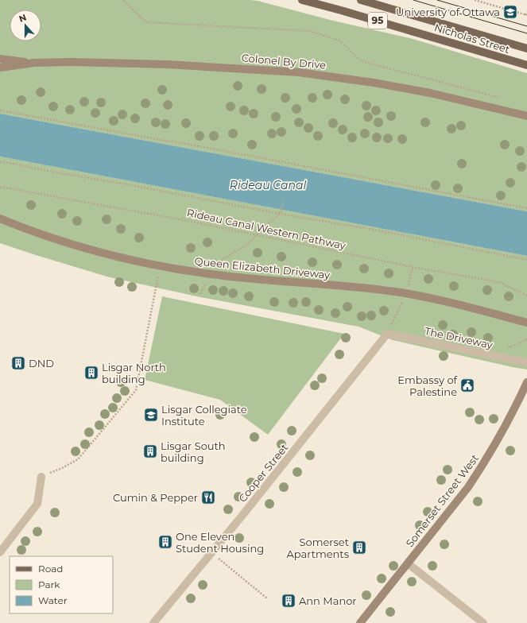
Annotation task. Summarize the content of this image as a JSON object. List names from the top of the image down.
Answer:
{
  "streets": {
    "main road": ["95", "Nicholas Street"],
    "street": [
      "Colonel By Drive",
      "Queen Elizabeth Driveway",
      "The Driveway",
      "Cooper Street",
      "Somerset Street West"
    ],
    "path": ["Rideau Canal Western Pathway"]
  },
  "crossings": [
    ["The Driveway", "Cooper Street"]
  ],
  "water": ["Rideau Canal"],
  "places": {
    "school or university": ["University of Ottawa", "Lisgar Collegiate Institute"],
    "building": [
      "DND",
      "Lisgar North building",
      "Lisgar South building",
      "One Eleven Student Housing",
      "Somerset Apartments",
      "Ann Manor"
    ],
    "public building": ["Embassy of Palestine"],
    "restaurant": ["Cumin & Pepper"]
  },
  "legend": ["Road", "Park", "Water"],
  "north": "top"
}
